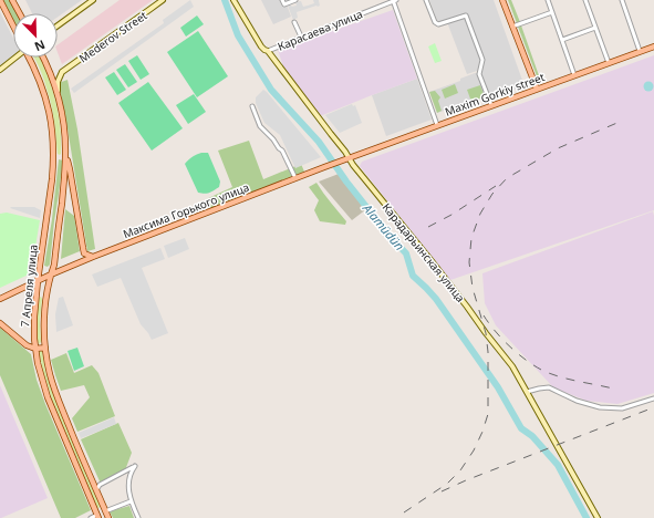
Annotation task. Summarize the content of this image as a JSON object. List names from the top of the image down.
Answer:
{
  "streets": {
    "main road": ["Maxim Gorkiy street", "Максима Горького улица", "7 Апреля улица"],
    "street": ["Карасаева улица", "Mederov Street", "Карадарьинская улица"]
  },
  "crossings": [
    ["Карасаева улица", "Карадарьинская улица"],
    ["Maxim Gorkiy street", "Максима Горького улица"],
    ["Maxim Gorkiy street", "Карадарьинская улица"],
    ["Максима Горького улица", "7 Апреля улица"]
  ],
  "water": ["Alamüdün"],
  "north": "bottom right"
}
